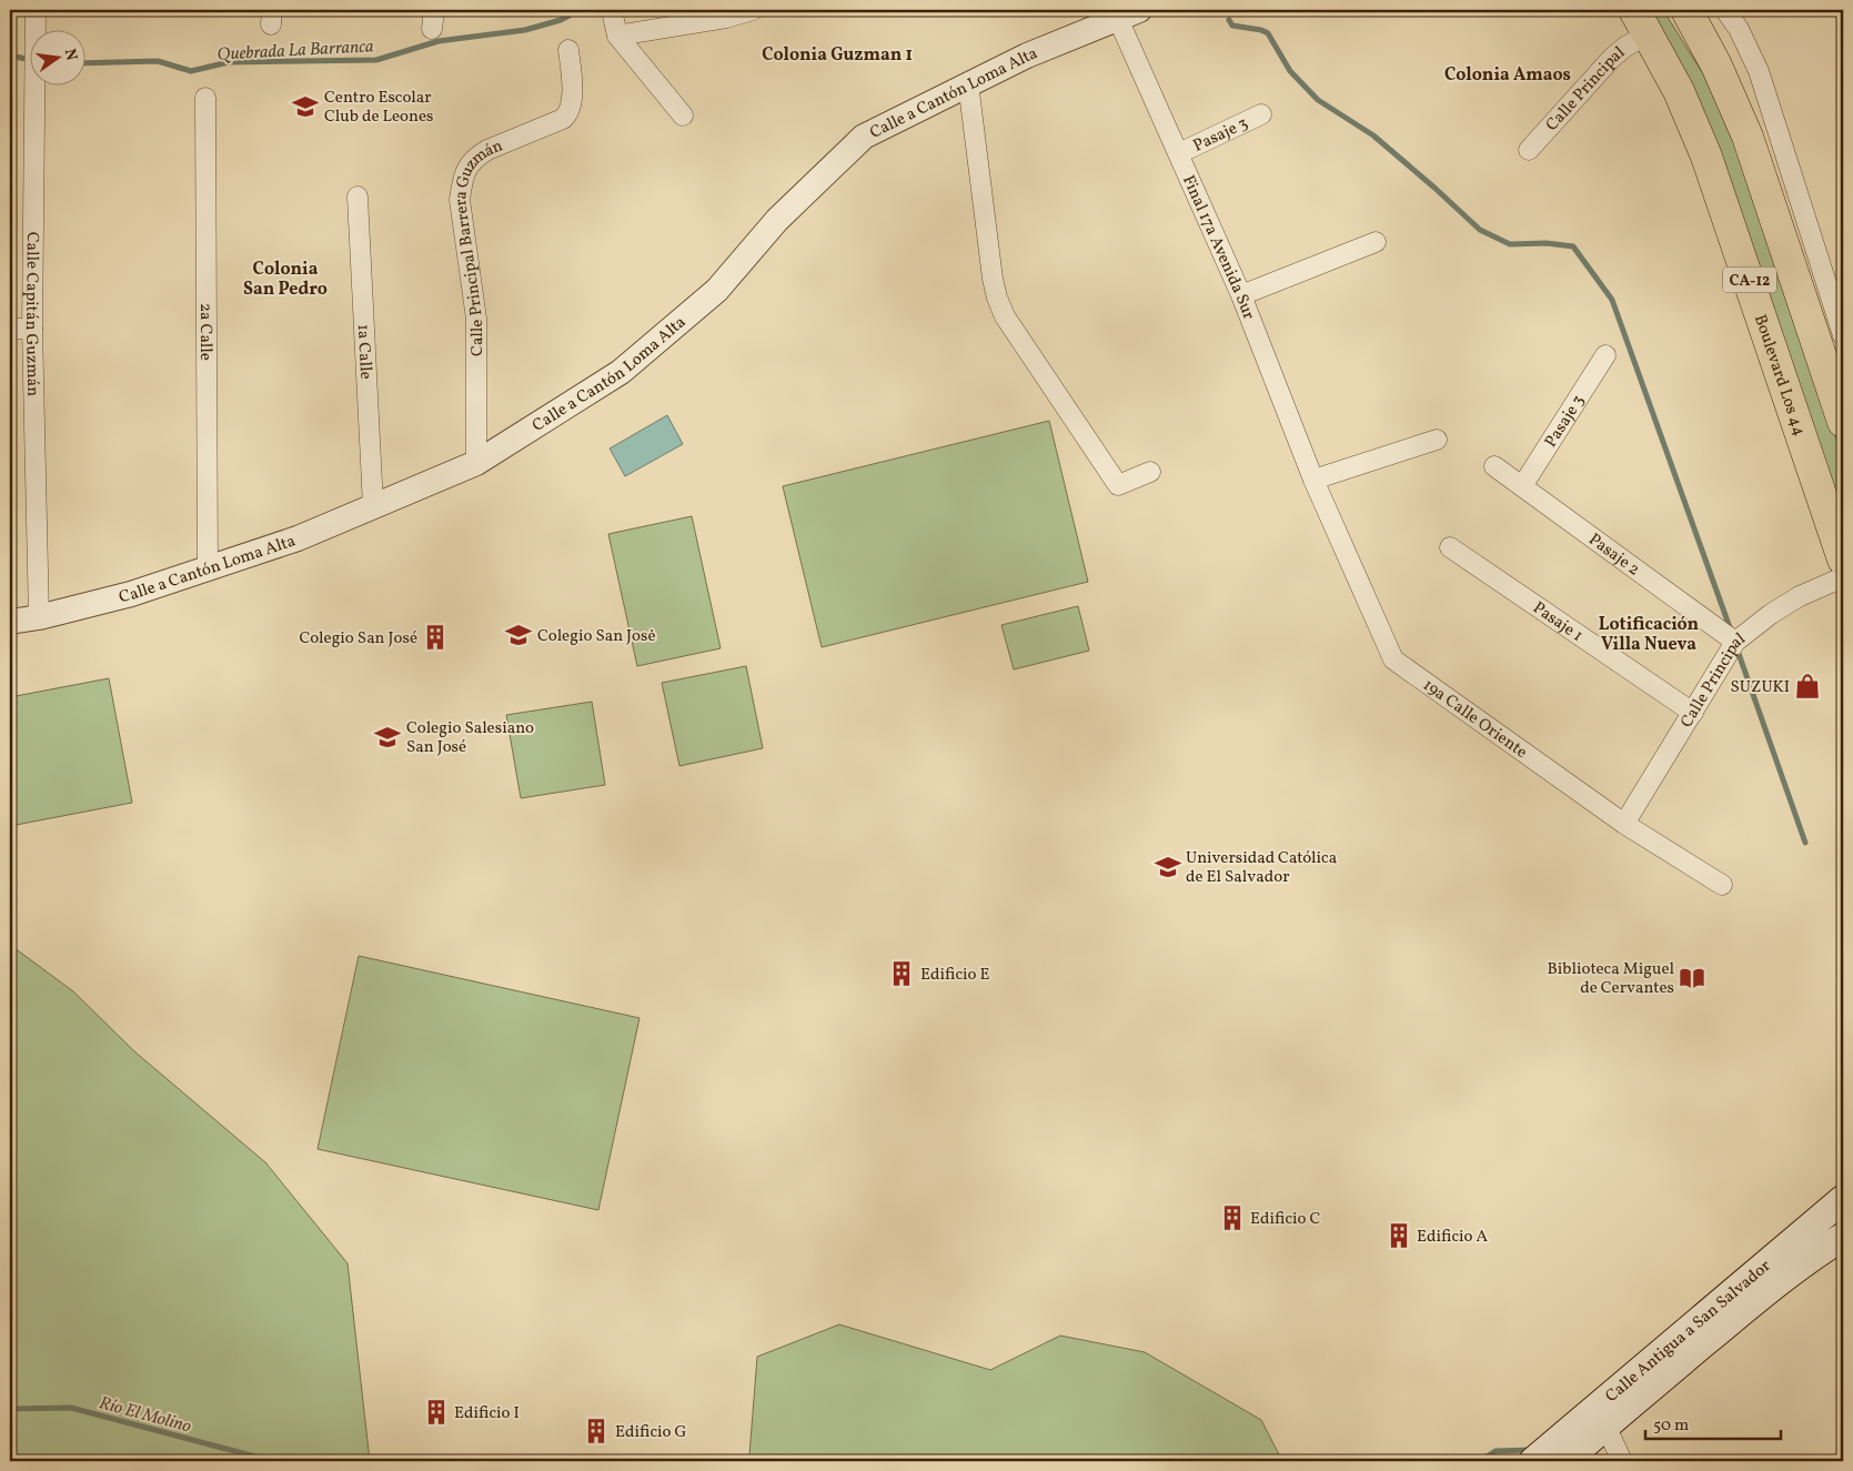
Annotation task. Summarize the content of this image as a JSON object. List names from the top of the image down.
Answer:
{
  "streets": {
    "highway": ["CA-12", "Boulevard Los 44"],
    "main road": ["Calle Antigua a San Salvador"],
    "street": [
      "Calle Principal",
      "Calle a Cantón Loma Alta",
      "Pasaje 3",
      "Final 17a Avenida Sur",
      "Calle Principal Barrera Guzmán",
      "Calle Capitán Guzmán",
      "2a Calle",
      "1a Calle",
      "Pasaje 2",
      "Pasaje 1",
      "19a Calle Oriente"
    ]
  },
  "crossings": [
    ["Calle Principal", "Boulevard Los 44"],
    ["Calle Principal", "Pasaje 2"],
    ["Calle Principal", "Pasaje 1"],
    ["Calle Principal", "19a Calle Oriente"],
    ["Calle a Cantón Loma Alta", "Final 17a Avenida Sur"],
    ["Calle a Cantón Loma Alta", "Calle Principal Barrera Guzmán"],
    ["Calle a Cantón Loma Alta", "Calle Capitán Guzmán"],
    ["Calle a Cantón Loma Alta", "2a Calle"],
    ["Calle a Cantón Loma Alta", "1a Calle"],
    ["Pasaje 3", "Final 17a Avenida Sur"],
    ["Pasaje 3", "Pasaje 2"],
    ["Final 17a Avenida Sur", "19a Calle Oriente"]
  ],
  "districts": [
    "Colonia Guzman 1",
    "Colonia Amaos",
    "Colonia San Pedro",
    "Lotificación Villa Nueva"
  ],
  "water": ["Quebrada La Barranca", "Río El Molino"],
  "places": {
    "school or university": [
      "Centro Escolar Club de Leones",
      "Colegio San Josė",
      "Colegio Salesiano San José",
      "Universidad Católica de El Salvador"
    ],
    "building": [
      "Colegio San José",
      "Edificio E",
      "Edificio C",
      "Edificio A",
      "Edificio I",
      "Edificio G"
    ],
    "shop": ["SUZUKI"],
    "library": ["Biblioteca Miguel de Cervantes"]
  },
  "scale_bar": "50 m",
  "north": "right"
}
